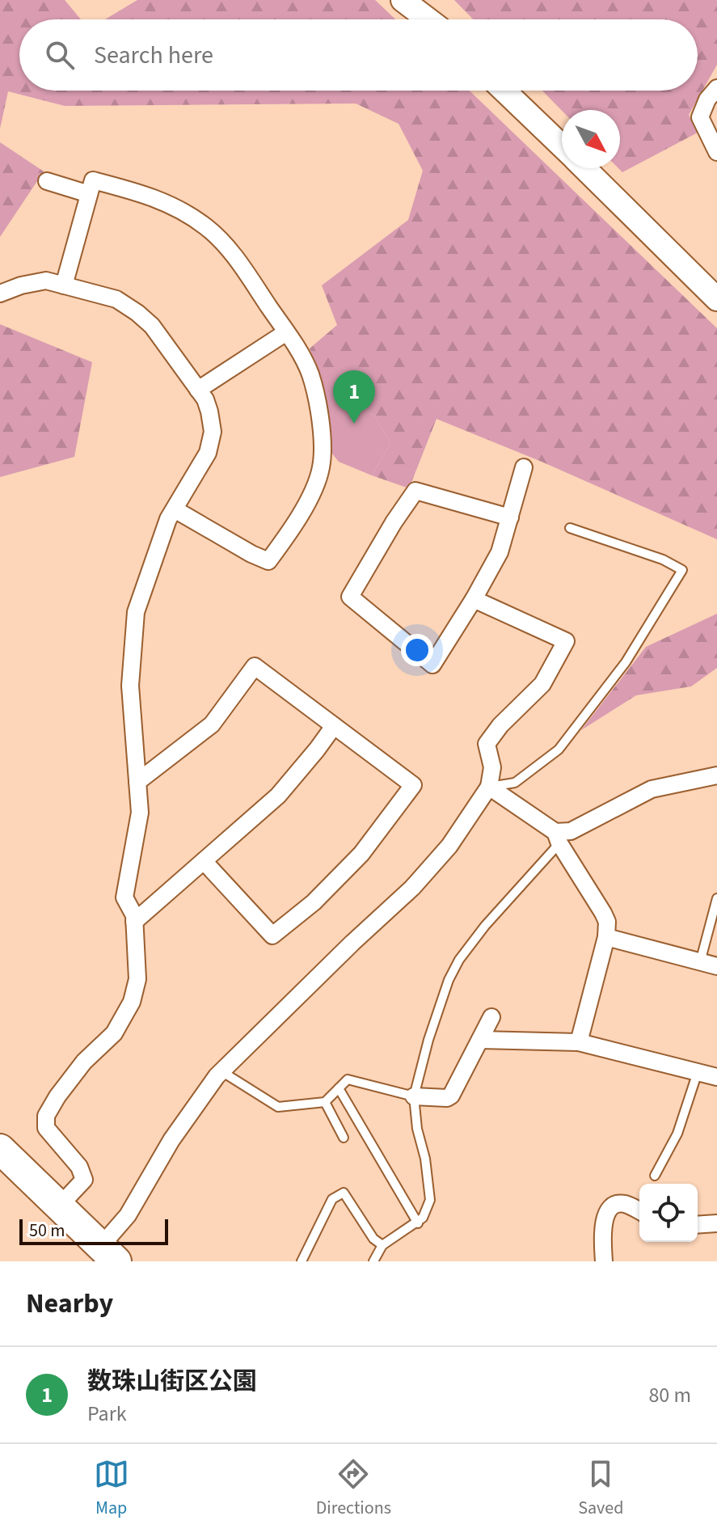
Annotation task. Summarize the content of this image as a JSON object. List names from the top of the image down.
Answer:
{
  "scale_bar": "50 m",
  "north": "bottom right",
  "page": {
    "search": "Search here",
    "pins": "1",
    "scale": "50 m",
    "heading": "Nearby",
    "list": [
      {
        "mark": "1",
        "name": "数珠山街区公園",
        "note": "Park",
        "value": "80 m"
      }
    ],
    "nav": ["Map", "Directions", "Saved"]
  }
}
